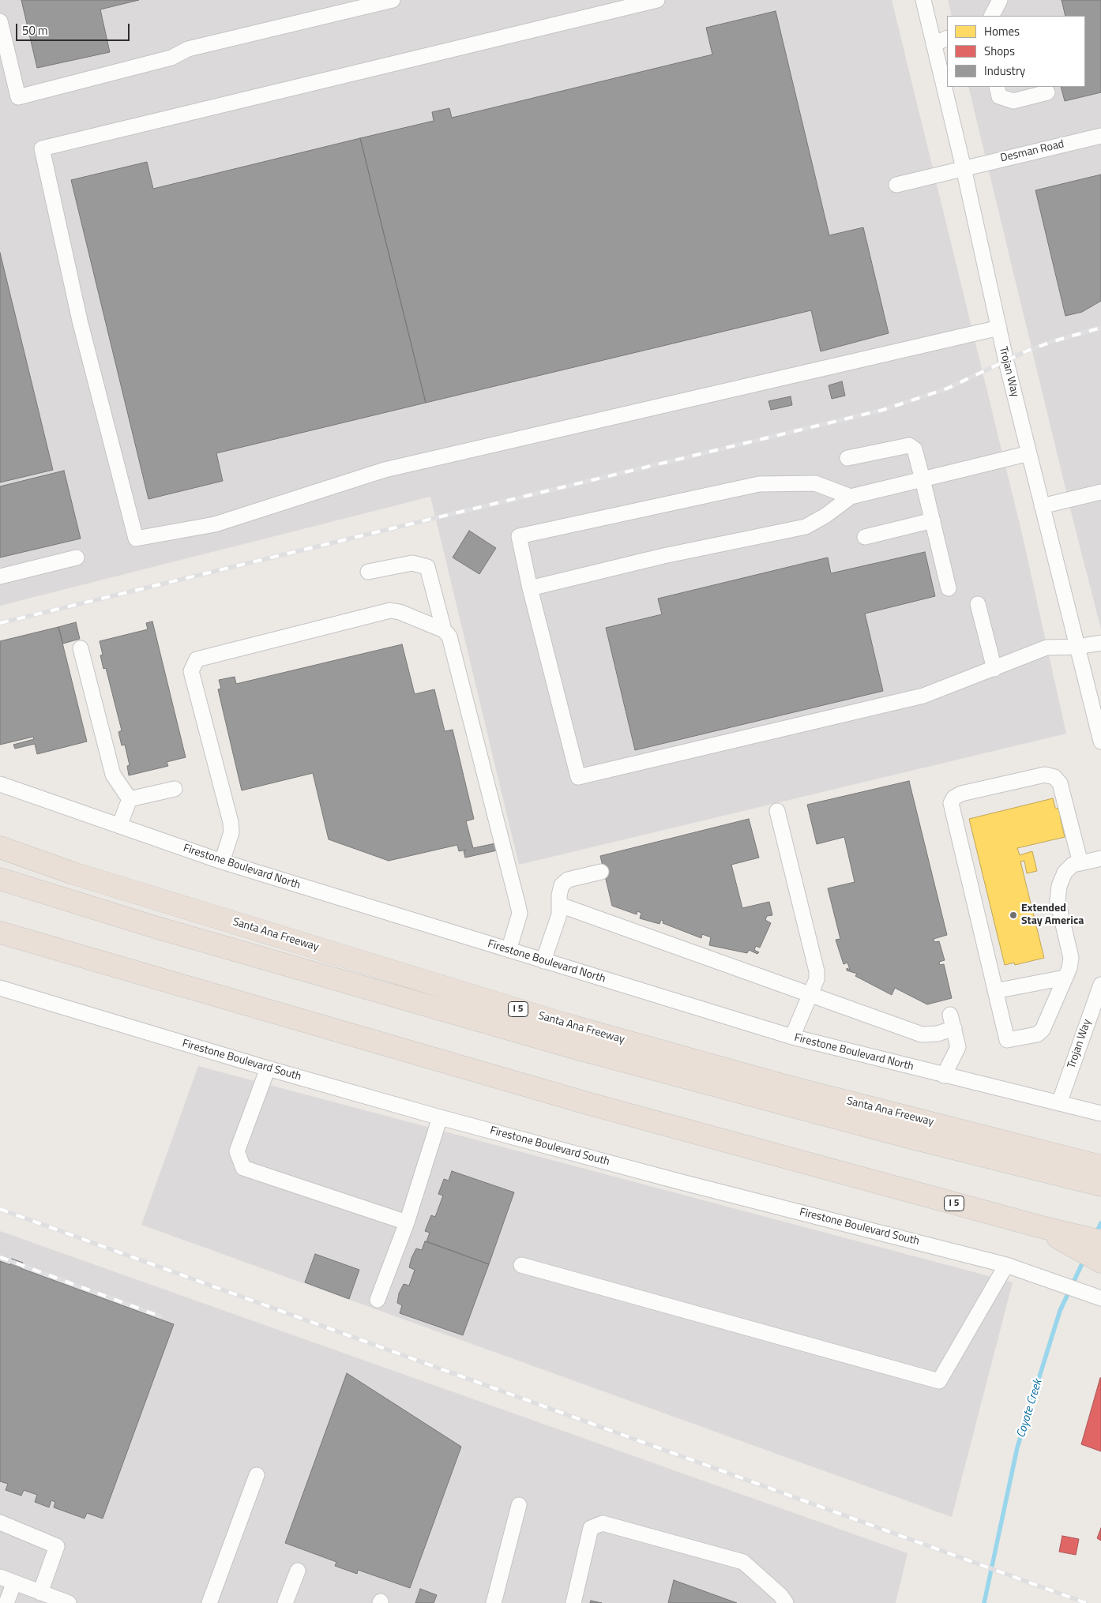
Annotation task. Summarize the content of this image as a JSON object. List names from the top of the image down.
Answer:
{
  "streets": {
    "highway": ["Santa Ana Freeway", "I 5"],
    "street": [
      "Desman Road",
      "Trojan Way",
      "Firestone Boulevard North",
      "Firestone Boulevard South"
    ]
  },
  "crossings": [
    ["Desman Road", "Trojan Way"],
    ["Trojan Way", "Firestone Boulevard North"]
  ],
  "water": ["Coyote Creek"],
  "places": ["Extended Stay America"],
  "legend": ["Homes", "Shops", "Industry"],
  "scale_bar": "50 m"
}
